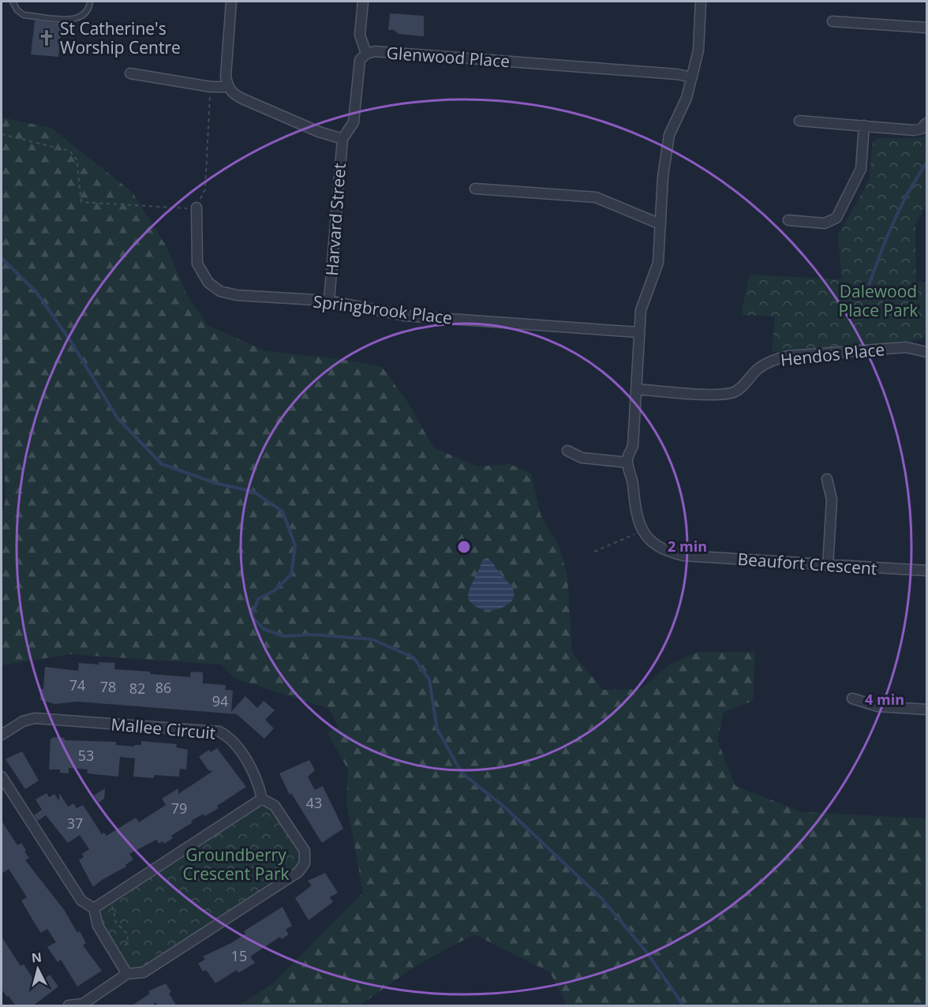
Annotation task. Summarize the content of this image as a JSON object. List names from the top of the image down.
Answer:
{
  "streets": {
    "street": [
      "Glenwood Place",
      "Harvard Street",
      "Springbrook Place",
      "Hendos Place",
      "Beaufort Crescent",
      "Mallee Circuit"
    ]
  },
  "crossings": [
    ["Glenwood Place", "Harvard Street"],
    ["Glenwood Place", "Beaufort Crescent"],
    ["Harvard Street", "Springbrook Place"],
    ["Springbrook Place", "Beaufort Crescent"],
    ["Hendos Place", "Beaufort Crescent"]
  ],
  "parks": ["Dalewood Place Park", "Groundberry Crescent Park"],
  "places": {
    "church": ["St Catherine's Worship Centre"]
  },
  "house_numbers": [
    "74",
    "78",
    "86",
    "82",
    "94",
    "53",
    "43",
    "79",
    "37",
    "15"
  ],
  "north": "top",
  "rings": ["2 min", "4 min"]
}
